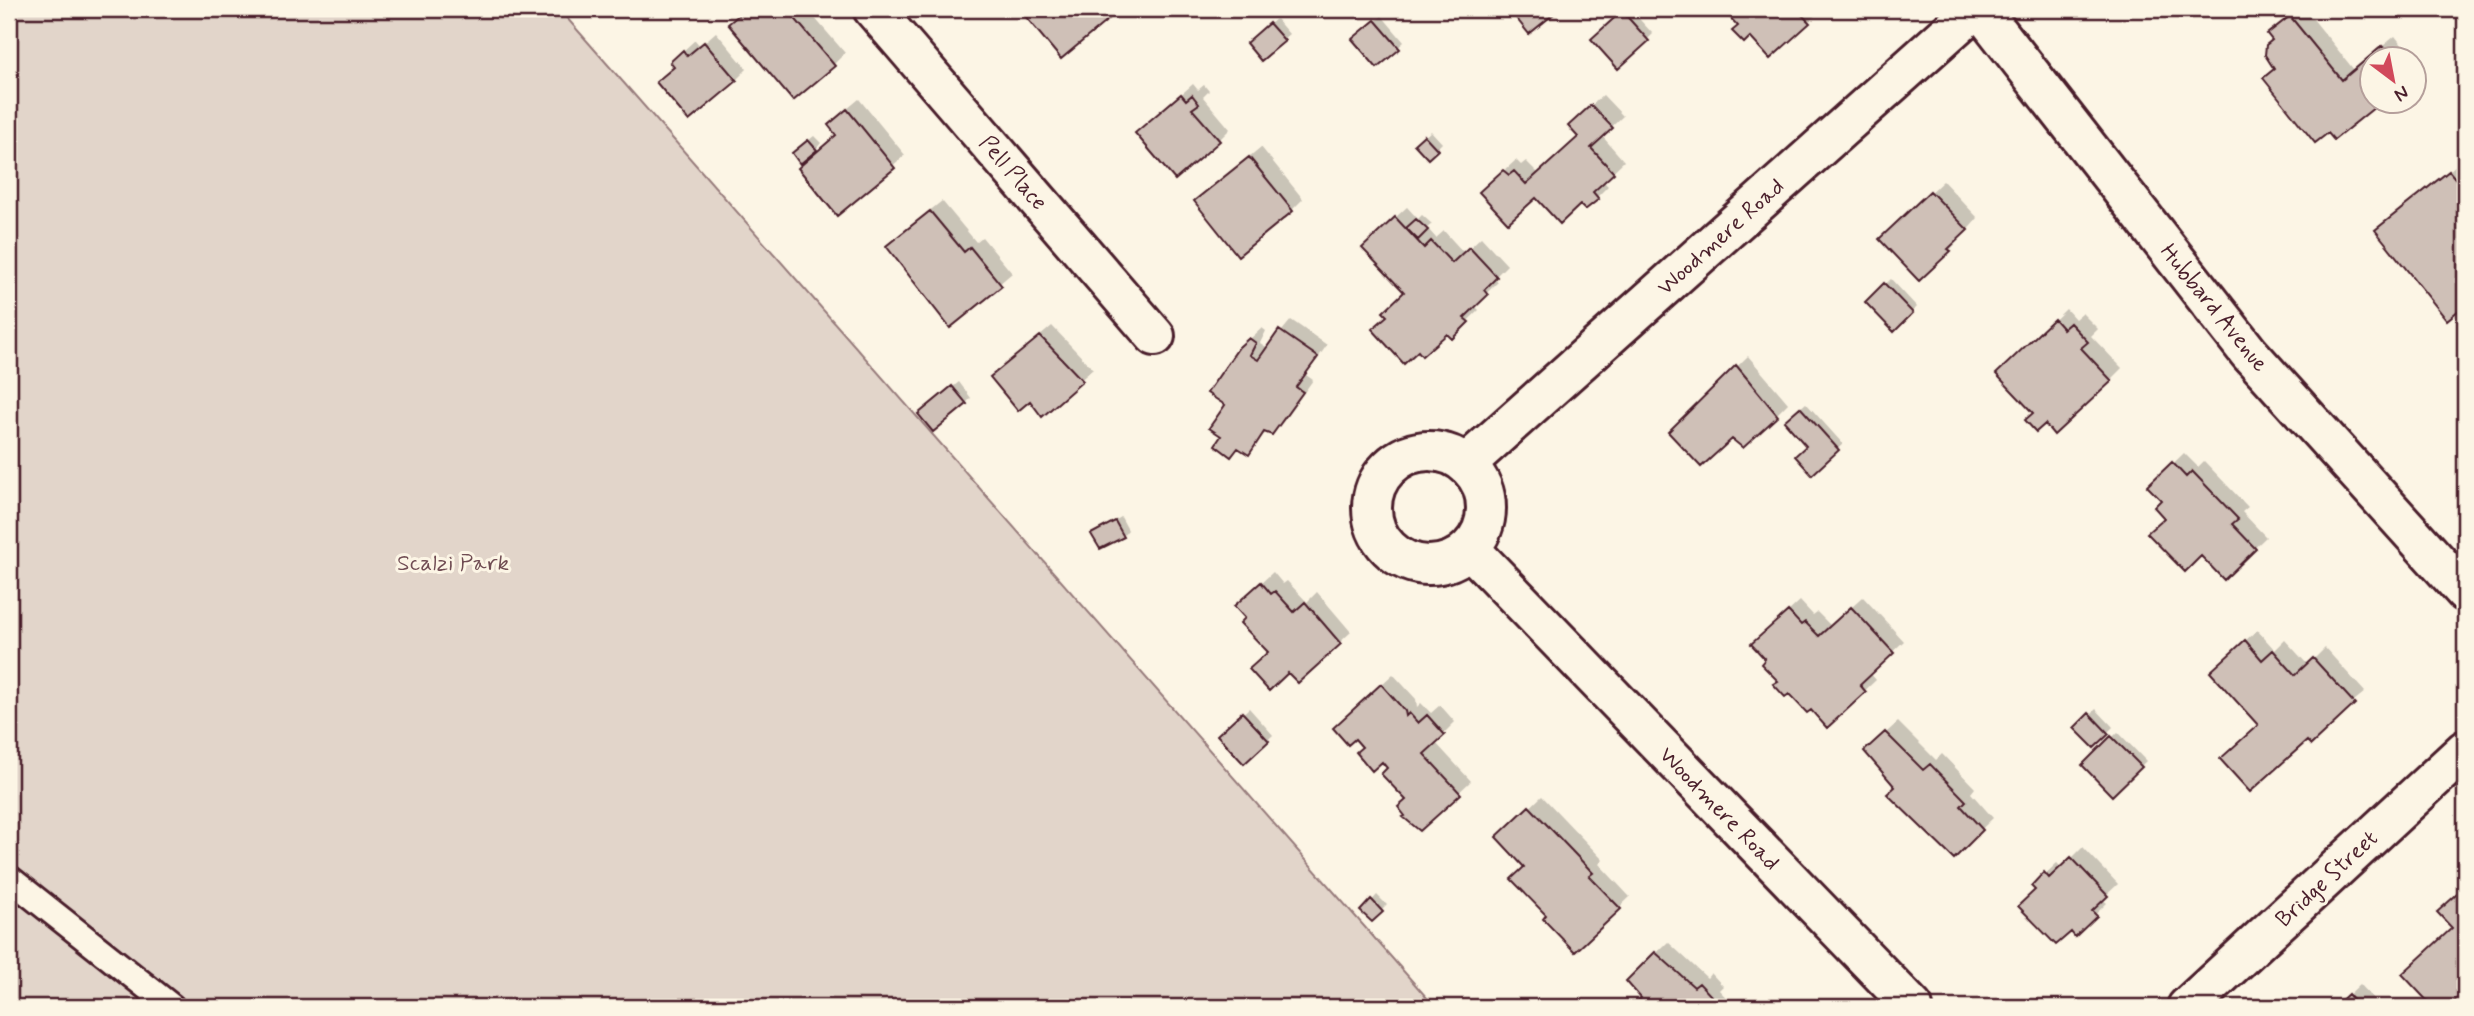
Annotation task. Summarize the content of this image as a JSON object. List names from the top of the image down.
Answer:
{
  "streets": {
    "street": [
      "Pell Place",
      "Woodmere Road",
      "Hubbard Avenue",
      "Bridge Street"
    ]
  },
  "crossings": [
    ["Woodmere Road", "Hubbard Avenue"]
  ],
  "parks": ["Scalzi Park"],
  "north": "bottom right"
}
